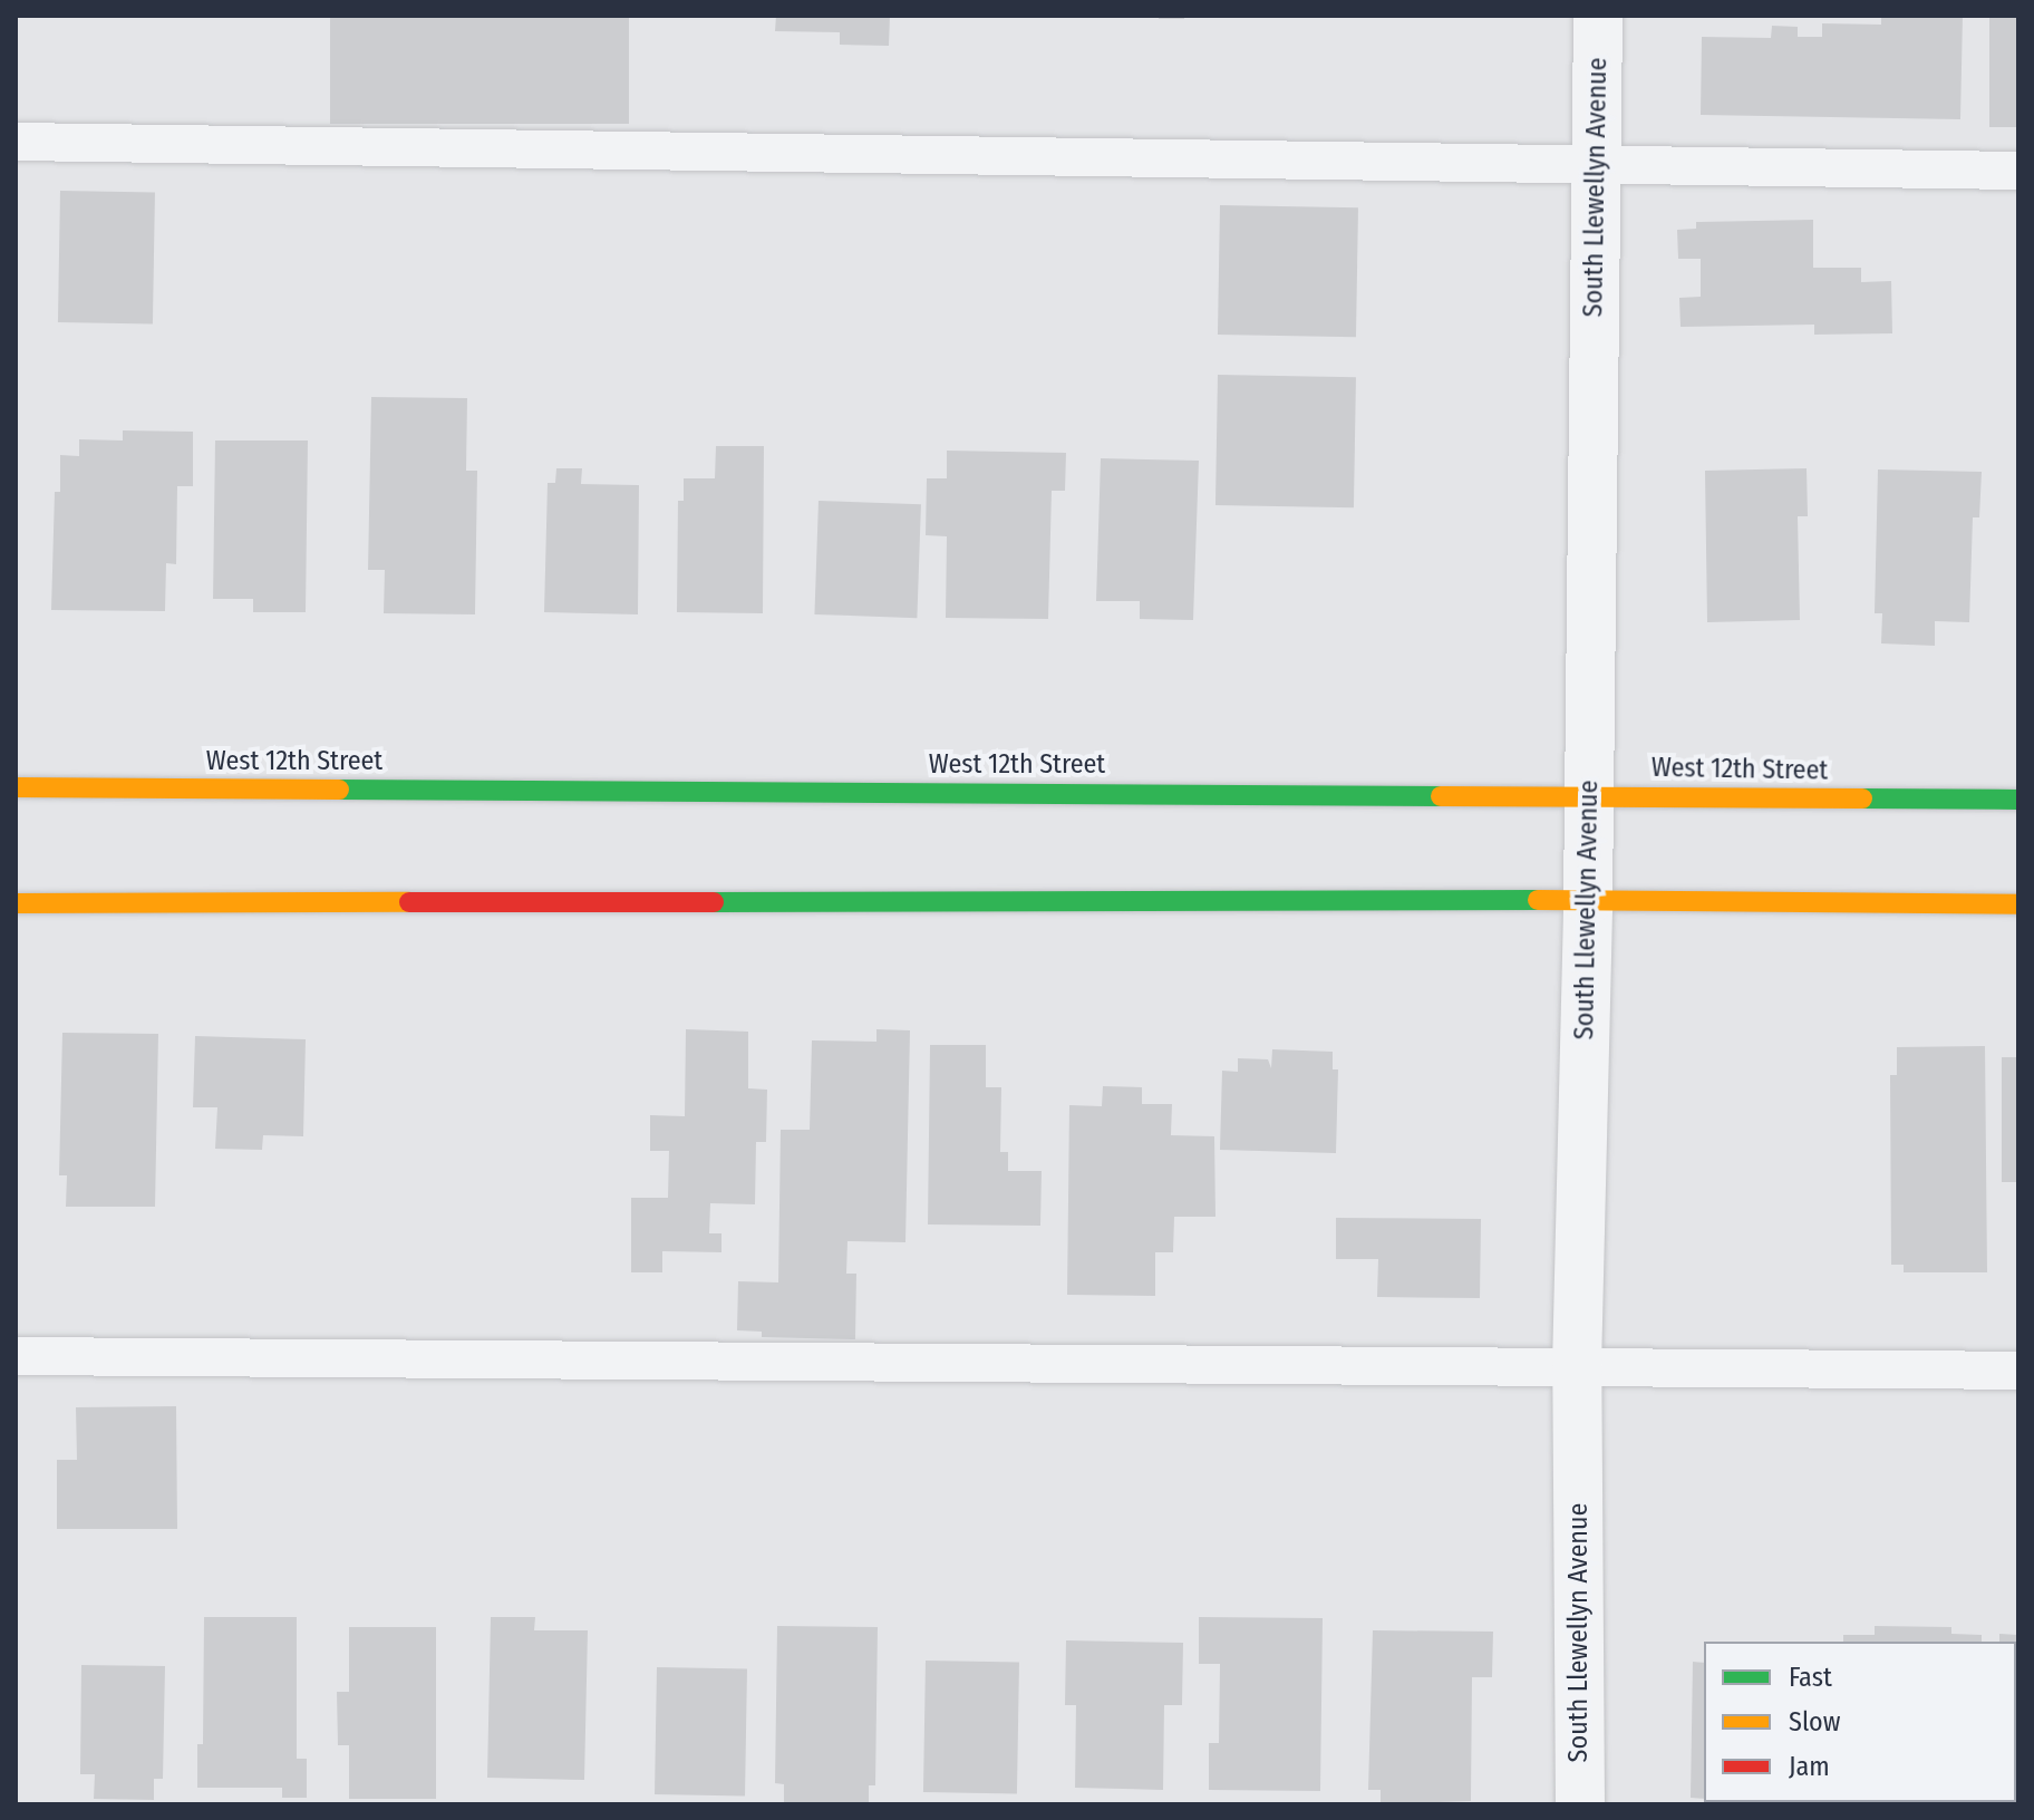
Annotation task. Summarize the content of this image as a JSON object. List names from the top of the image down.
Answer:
{
  "streets": {
    "main road": ["West 12th Street"],
    "street": ["South Llewellyn Avenue"]
  },
  "crossings": [
    ["South Llewellyn Avenue", "West 12th Street"]
  ],
  "legend": ["Fast", "Slow", "Jam"]
}
